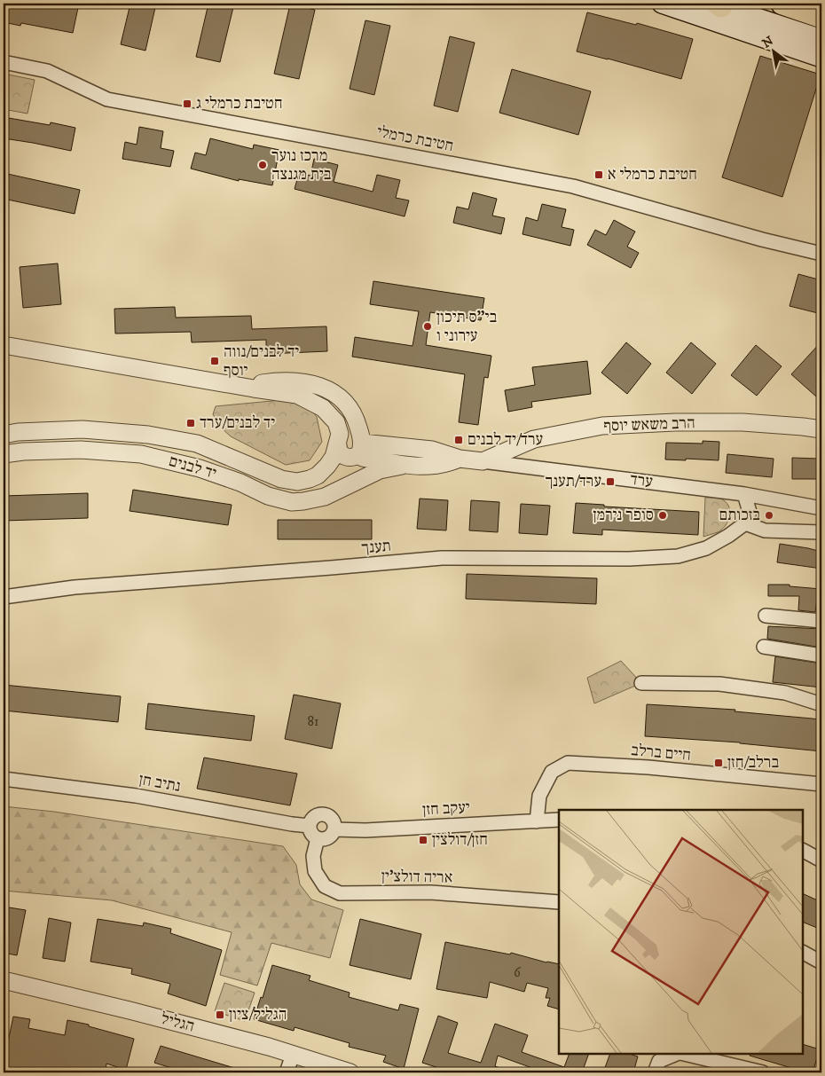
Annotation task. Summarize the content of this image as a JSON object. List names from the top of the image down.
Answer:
{
  "streets": {
    "street": [
      "חטיבת כרמלי",
      "הרב משאש יוסף",
      "יד לבנים",
      "ערד",
      "תענך",
      "חיים ברלב",
      "נתיב חן",
      "יעקב חזן",
      "אריה דולצ'ין",
      "הגליל"
    ]
  },
  "crossings": [
    ["הרב משאש יוסף", "ערד"],
    ["יד לבנים", "ערד"],
    ["חיים ברלב", "יעקב חזן"],
    ["נתיב חן", "יעקב חזן"],
    ["נתיב חן", "אריה דולצ'ין"],
    ["יעקב חזן", "אריה דולצ'ין"]
  ],
  "places": {
    "transit": [
      "חטיבת כרמלי ג",
      "חטיבת כרמלי א",
      "יד לבנים/נווה יוסף",
      "יד לבנים/ערד",
      "ערד/יד לבנים",
      "ערד/תענך",
      "ברלב/חזן",
      "חזן/דולצין",
      "הגליל/ציון"
    ],
    "other": [
      "מרכז נוער בית מגנצה",
      "בי\"ס תיכון עירוני ו",
      "סופר נירמן",
      "בזכותם"
    ]
  },
  "house_numbers": ["81", "6"],
  "north": "top left"
}
